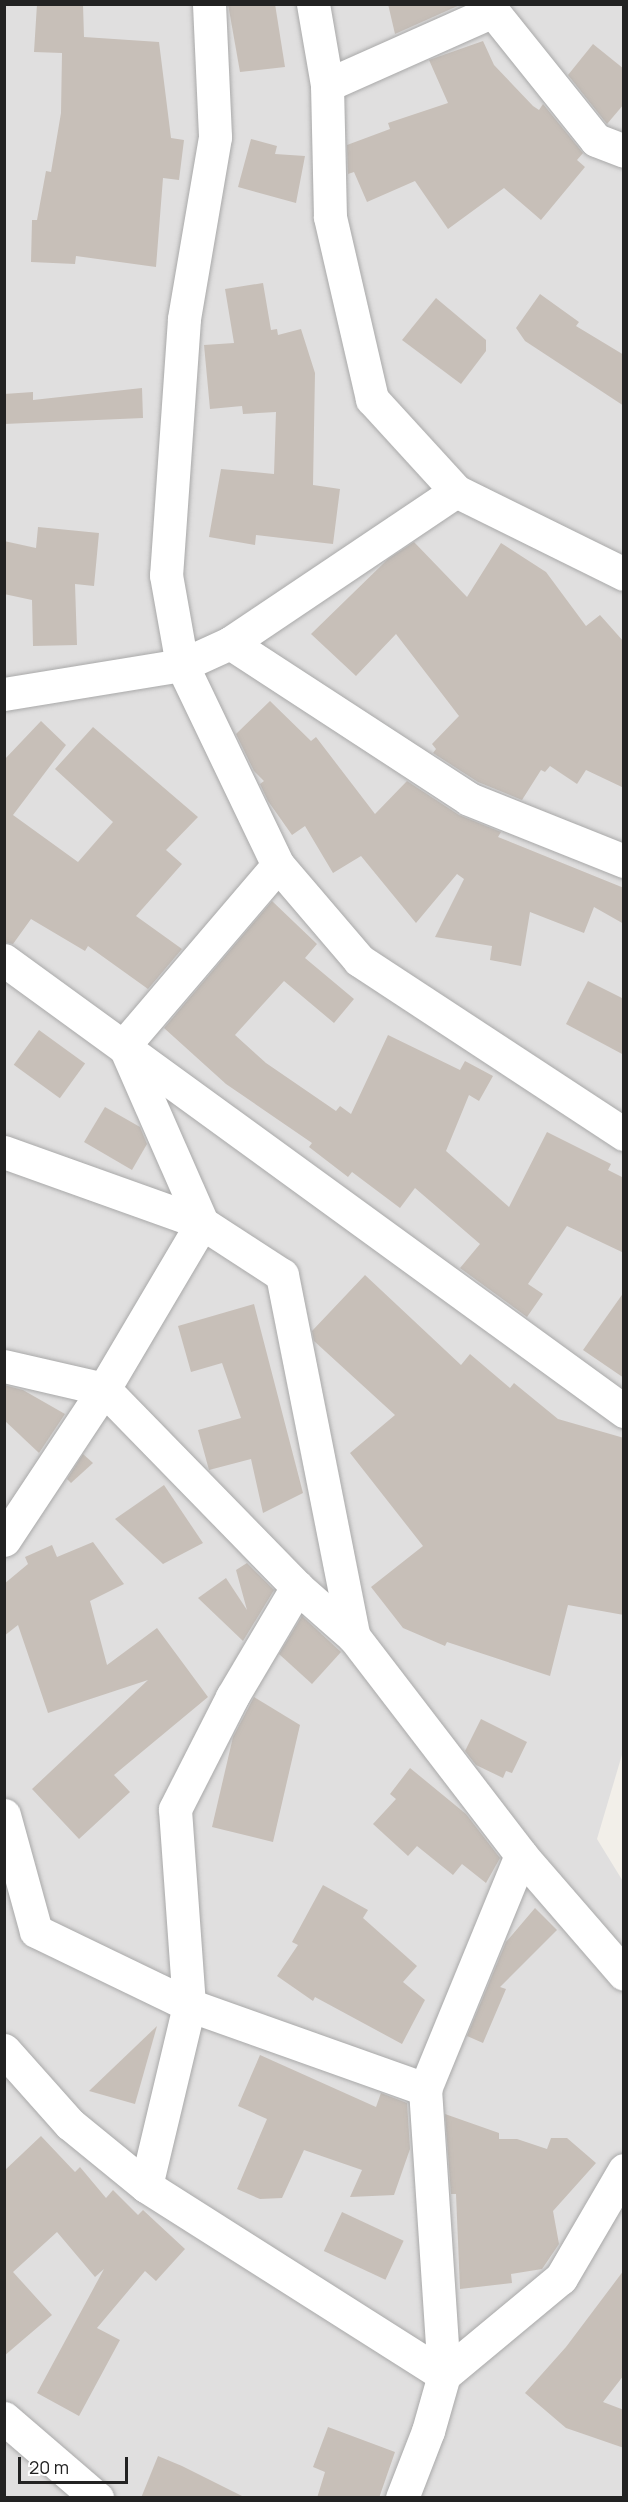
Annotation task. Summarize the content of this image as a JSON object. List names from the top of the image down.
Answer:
{
  "scale_bar": "20 m"
}
